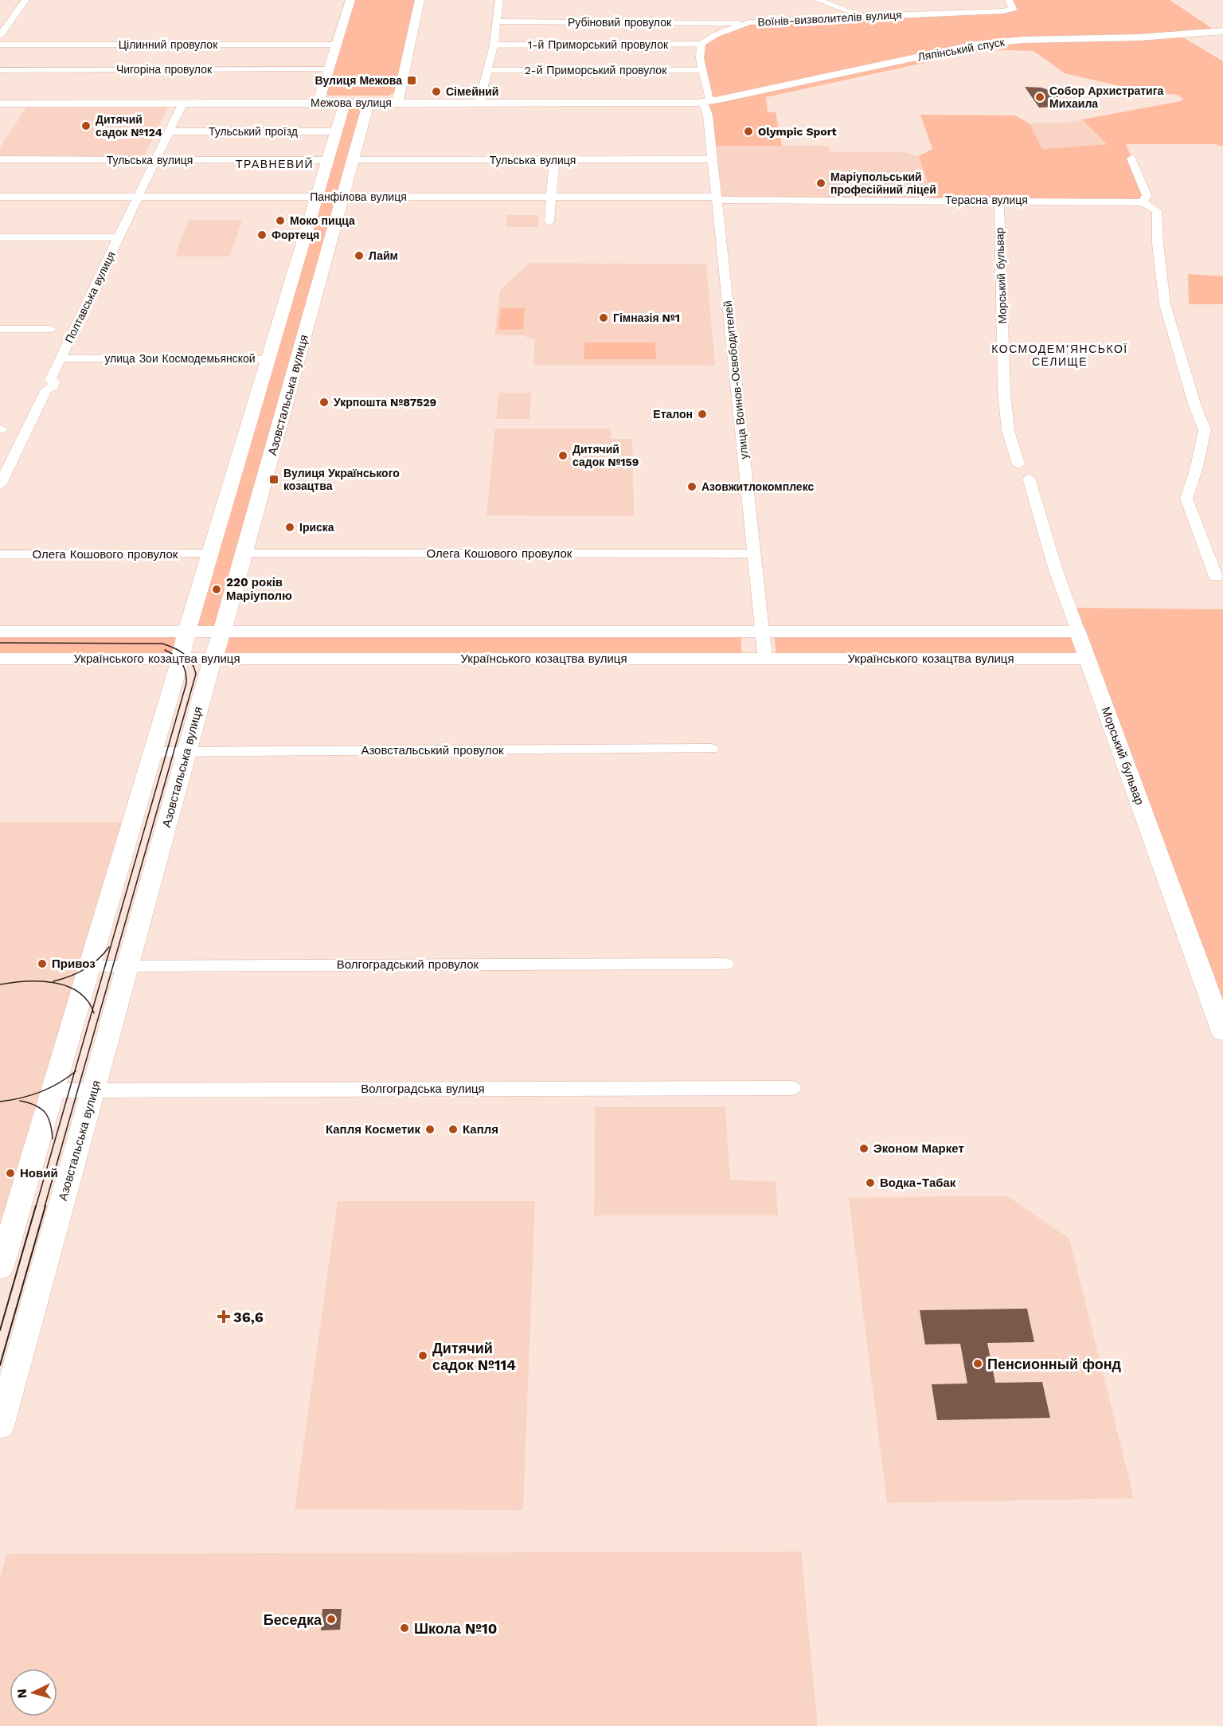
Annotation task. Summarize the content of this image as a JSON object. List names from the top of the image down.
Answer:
{
  "streets": {
    "street": [
      "Воїнів-визволителів вулиця",
      "Рубіновий провулок",
      "Цілинний провулок",
      "1-й Приморський провулок",
      "Ляпінський спуск",
      "Чигоріна провулок",
      "2-й Приморський провулок",
      "Межова вулиця",
      "Тульський проїзд",
      "Тульська вулиця",
      "Панфілова вулиця",
      "Терасна вулиця",
      "Морський бульвар",
      "Полтавська вулиця",
      "улица Зои Космодемьянской",
      "улица Воинов-Освободителей",
      "Азовстальська вулиця",
      "Олега Кошового провулок",
      "Українського козацтва вулиця",
      "Азовстальський провулок",
      "Волгоградський провулок",
      "Волгоградська вулиця"
    ]
  },
  "crossings": [
    ["Воїнів-визволителів вулиця", "Рубіновий провулок"],
    ["Воїнів-визволителів вулиця", "1-й Приморський провулок"],
    ["Ляпінський спуск", "Межова вулиця"],
    ["Ляпінський спуск", "улица Воинов-Освободителей"],
    ["Межова вулиця", "Полтавська вулиця"],
    ["Межова вулиця", "улица Воинов-Освободителей"],
    ["Межова вулиця", "Азовстальська вулиця"],
    ["Тульський проїзд", "Полтавська вулиця"],
    ["Тульська вулиця", "Полтавська вулиця"],
    ["Тульська вулиця", "улица Воинов-Освободителей"],
    ["Тульська вулиця", "Азовстальська вулиця"],
    ["Панфілова вулиця", "Терасна вулиця"],
    ["Панфілова вулиця", "Полтавська вулиця"],
    ["Панфілова вулиця", "улица Воинов-Освободителей"],
    ["Панфілова вулиця", "Азовстальська вулиця"],
    ["Терасна вулиця", "Морський бульвар"],
    ["Терасна вулиця", "улица Воинов-Освободителей"],
    ["Морський бульвар", "Українського козацтва вулиця"],
    ["Полтавська вулиця", "улица Зои Космодемьянской"],
    ["улица Зои Космодемьянской", "Азовстальська вулиця"],
    ["улица Воинов-Освободителей", "Олега Кошового провулок"],
    ["улица Воинов-Освободителей", "Українського козацтва вулиця"],
    ["Азовстальська вулиця", "Олега Кошового провулок"],
    ["Азовстальська вулиця", "Українського козацтва вулиця"],
    ["Азовстальська вулиця", "Азовстальський провулок"],
    ["Азовстальська вулиця", "Волгоградський провулок"],
    ["Азовстальська вулиця", "Волгоградська вулиця"]
  ],
  "districts": ["ТРАВНЕВИЙ", "КОСМОДЕМ’ЯНСЬКОЇ СЕЛИЩЕ"],
  "places": {
    "transit": ["Вулиця Межова", "Вулиця Українського козацтва"],
    "other": [
      "Сімейний",
      "Собор Архистратига Михаила",
      "Дитячий садок №124",
      "Olympic Sport",
      "Маріупольський професійний ліцей",
      "Моко пицца",
      "Фортеця",
      "Лайм",
      "Гімназія №1",
      "Укрпошта №87529",
      "Еталон",
      "Дитячий садок №159",
      "Азовжитлокомплекс",
      "Іриска",
      "220 років Маріуполю",
      "Привоз",
      "Капля Косметик",
      "Капля",
      "Эконом Маркет",
      "Новий",
      "Водка-Табак",
      "Дитячий садок №114",
      "Пенсионный фонд",
      "Беседка",
      "Школа №10"
    ],
    "health": ["36,6"]
  },
  "north": "left"
}
